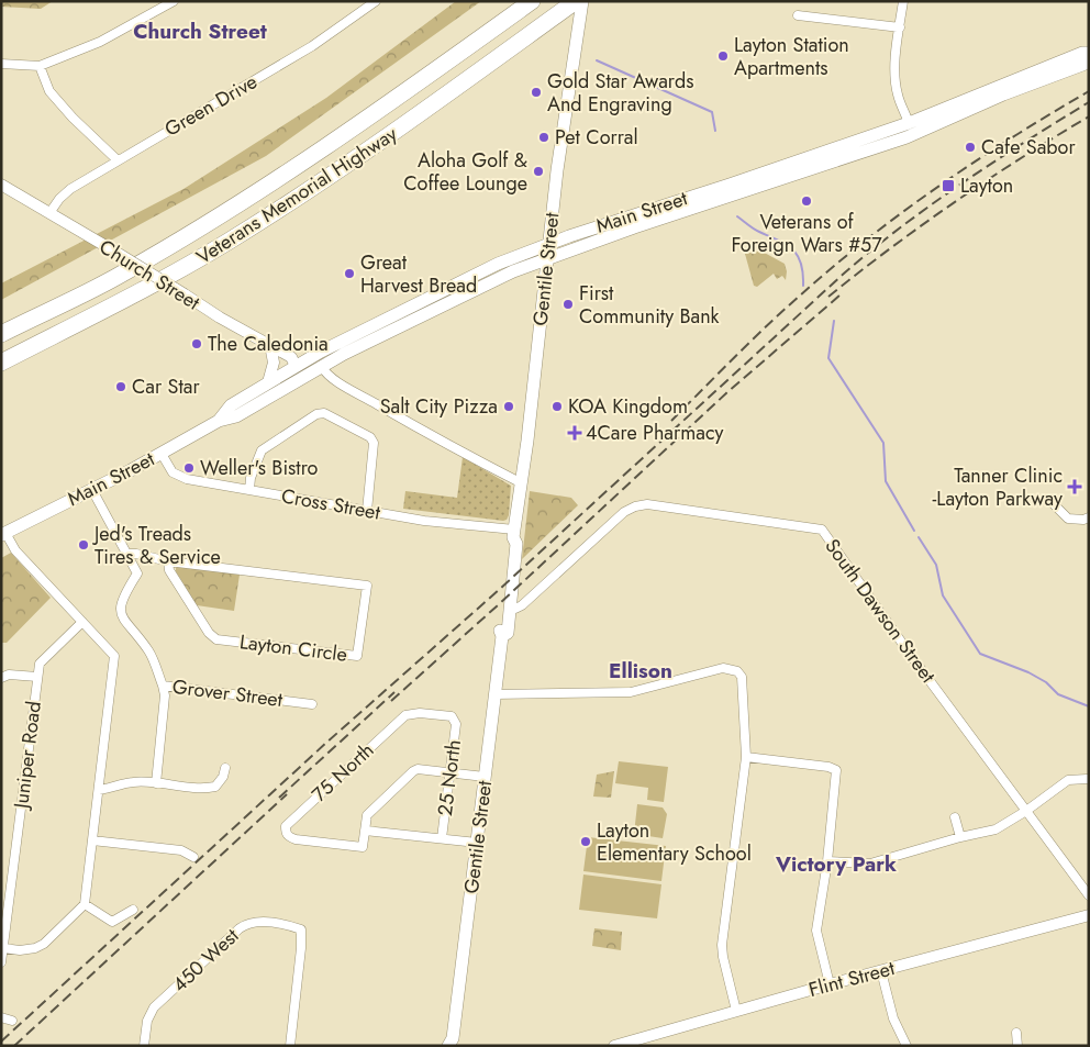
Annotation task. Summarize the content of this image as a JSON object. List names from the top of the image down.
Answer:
{
  "streets": {
    "highway": ["Veterans Memorial Highway"],
    "main road": ["Main Street", "Gentile Street"],
    "street": [
      "Green Drive",
      "Church Street",
      "Cross Street",
      "South Dawson Street",
      "Layton Circle",
      "Grover Street",
      "Juniper Road",
      "75 North",
      "25 North",
      "450 West",
      "Flint Street"
    ]
  },
  "crossings": [
    ["Green Drive", "Church Street"],
    ["Main Street", "Gentile Street"],
    ["Main Street", "Church Street"],
    ["Main Street", "Cross Street"],
    ["Gentile Street", "Cross Street"],
    ["Gentile Street", "South Dawson Street"],
    ["Layton Circle", "Grover Street"],
    ["75 North", "25 North"]
  ],
  "districts": ["Church Street", "Ellison", "Victory Park"],
  "places": {
    "other": [
      "Layton Station Apartments",
      "Gold Star Awards And Engraving",
      "Pet Corral",
      "Cafe Sabor",
      "Aloha Golf & Coffee Lounge",
      "Veterans of Foreign Wars #57",
      "Great Harvest Bread",
      "First Community Bank",
      "The Caledonia",
      "Car Star",
      "Salt City Pizza",
      "KOA Kingdom",
      "Weller's Bistro",
      "Jed's Treads Tires & Service",
      "Layton Elementary School"
    ],
    "transit": ["Layton"],
    "health": ["4Care Pharmacy", "Tanner Clinic -Layton Parkway"]
  }
}
